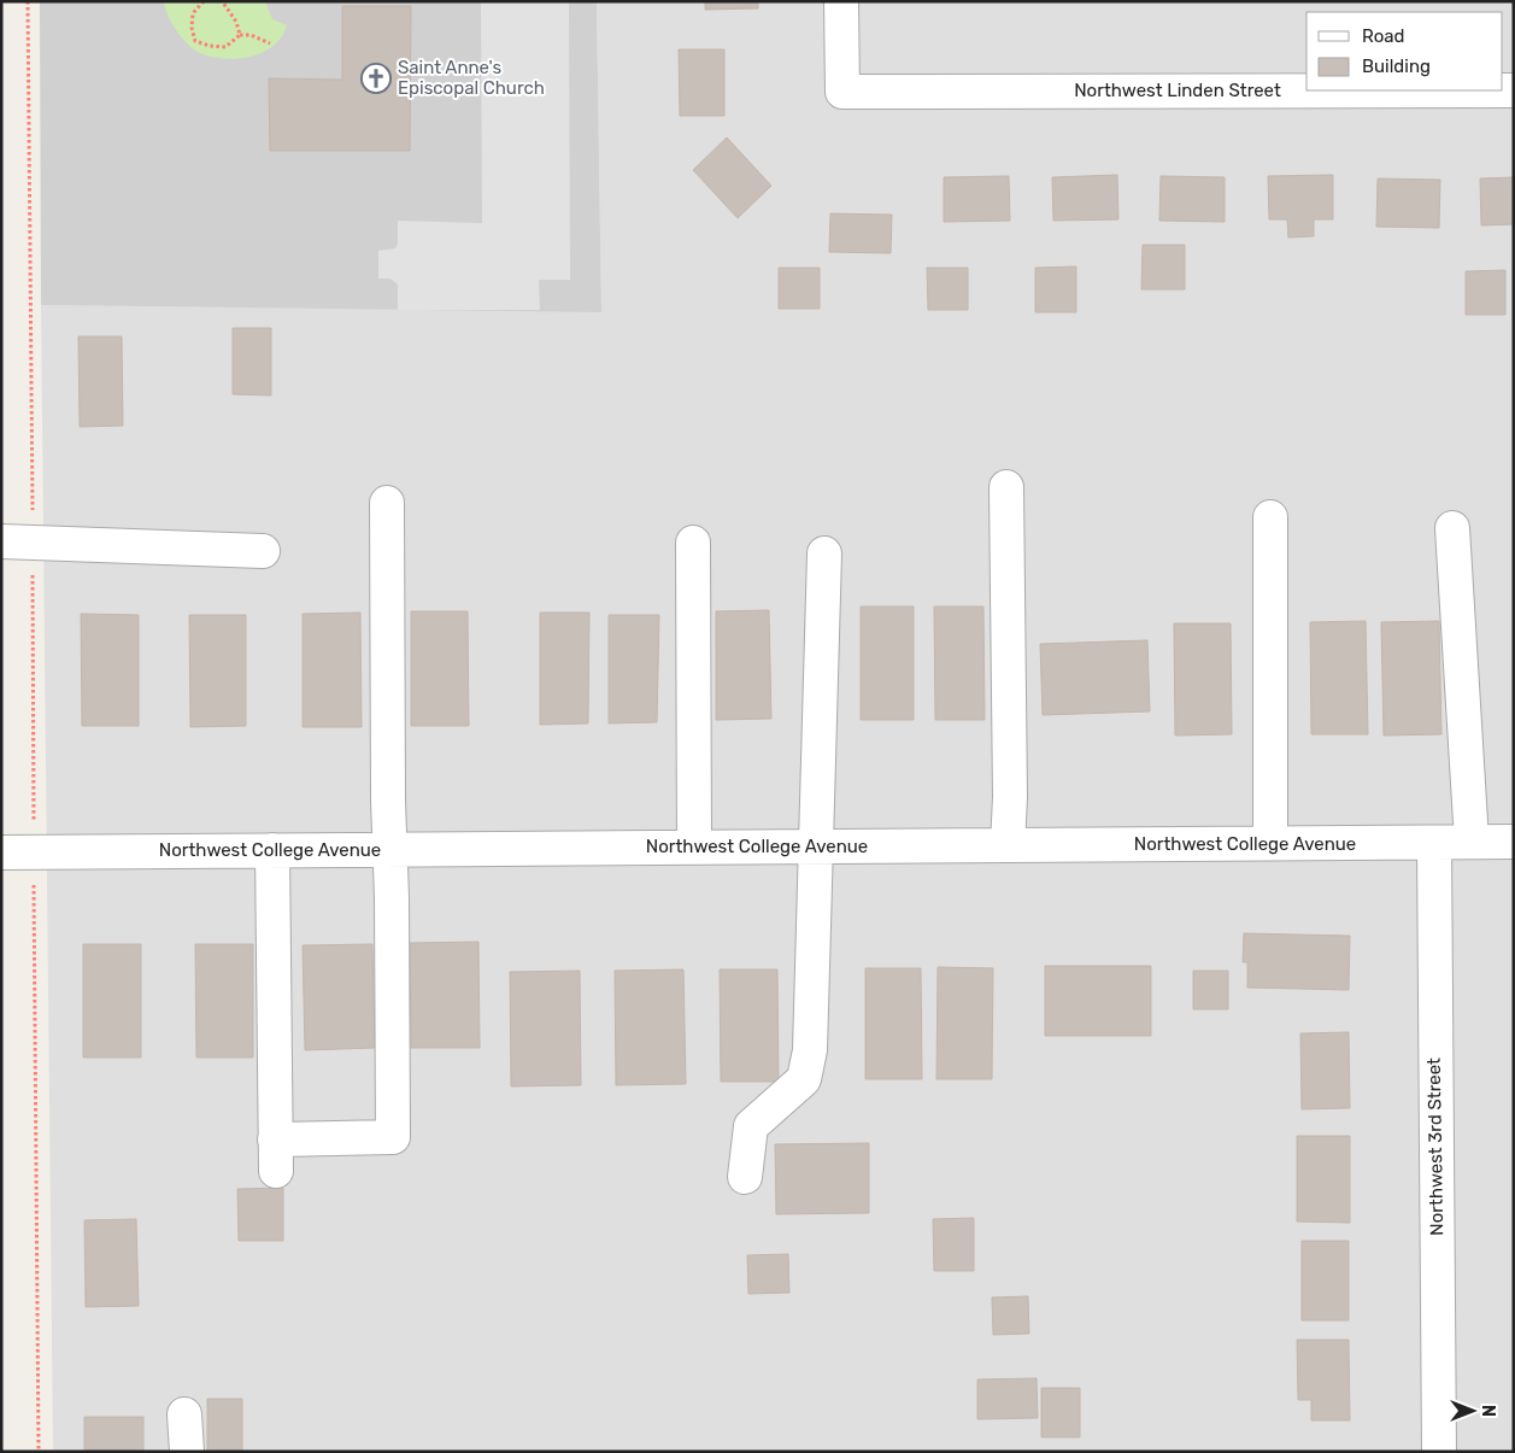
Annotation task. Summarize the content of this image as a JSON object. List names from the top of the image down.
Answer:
{
  "streets": {
    "street": ["Northwest Linden Street", "Northwest College Avenue", "Northwest 3rd Street"]
  },
  "crossings": [
    ["Northwest College Avenue", "Northwest 3rd Street"]
  ],
  "places": {
    "church": ["Saint Anne's Episcopal Church"]
  },
  "legend": ["Road", "Building"],
  "north": "right"
}
